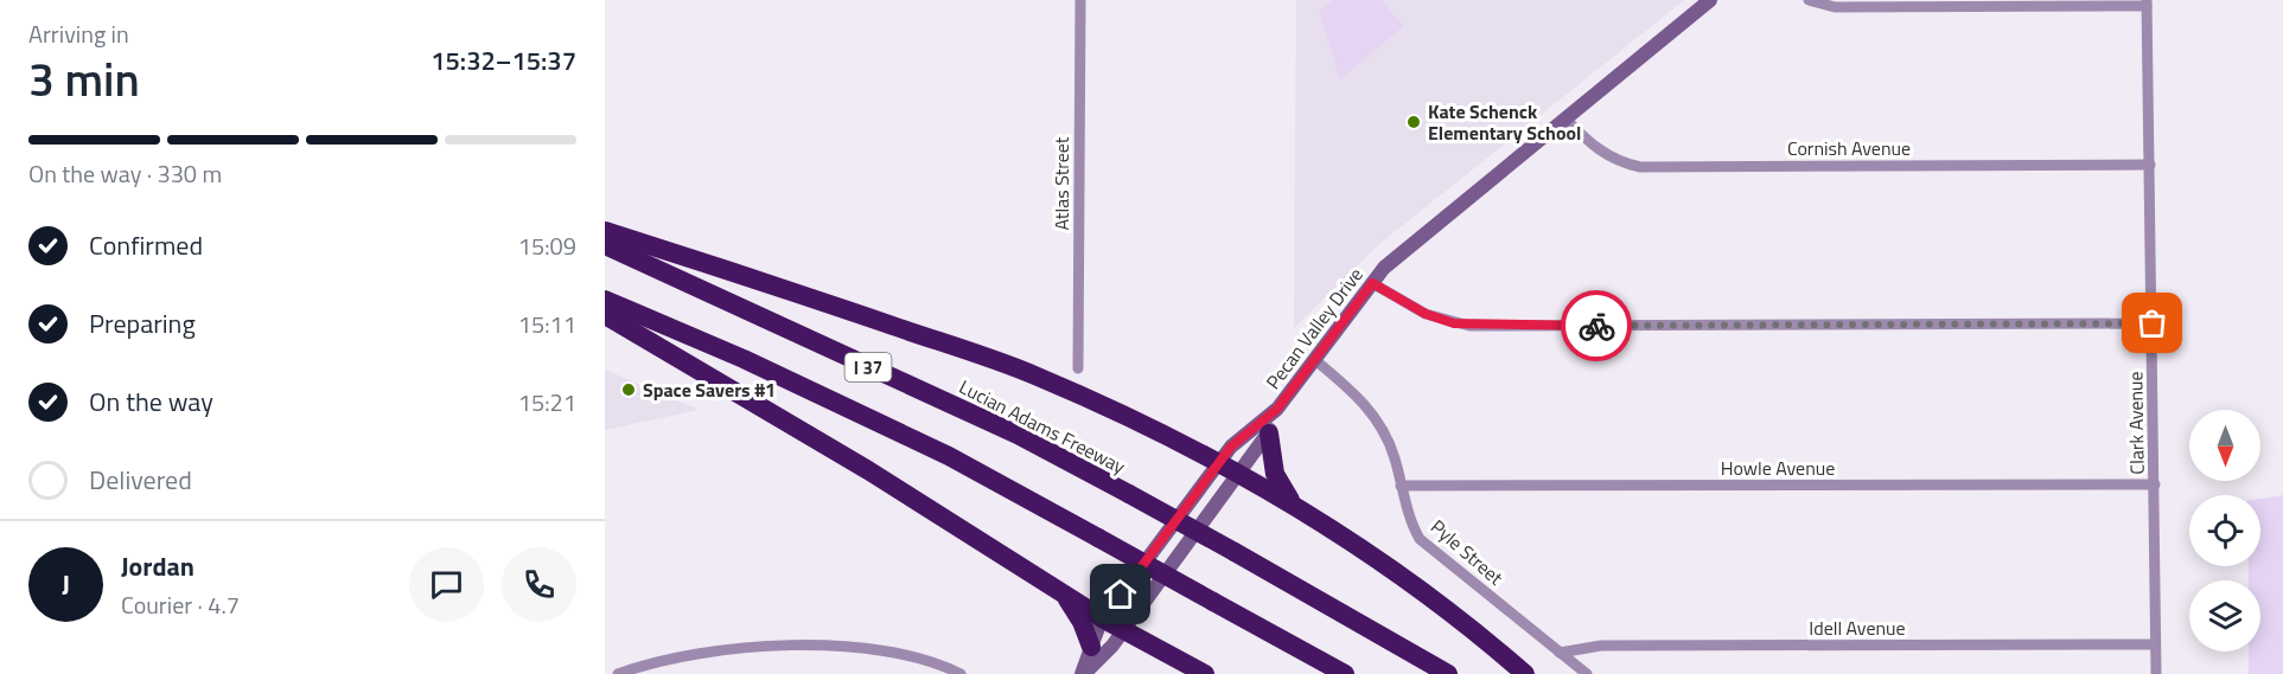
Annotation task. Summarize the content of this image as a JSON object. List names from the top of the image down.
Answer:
{
  "streets": {
    "highway": ["I 37", "Lucian Adams Freeway"],
    "main road": ["Pecan Valley Drive"],
    "street": [
      "Cornish Avenue",
      "Atlas Street",
      "Clark Avenue",
      "Howle Avenue",
      "Pyle Street",
      "Idell Avenue"
    ]
  },
  "crossings": [
    ["Cornish Avenue", "Pecan Valley Drive"],
    ["Cornish Avenue", "Clark Avenue"],
    ["Pecan Valley Drive", "Pyle Street"],
    ["Clark Avenue", "Howle Avenue"],
    ["Clark Avenue", "Idell Avenue"],
    ["Howle Avenue", "Pyle Street"],
    ["Pyle Street", "Idell Avenue"]
  ],
  "places": ["Kate Schenck Elementary School", "Space Savers #1"],
  "north": "bottom",
  "page": {
    "heading": ["3 min", "Arriving in", "15:32–15:37"],
    "panel": ["Jordan", "Courier · 4.7"],
    "bar": "On the way · 330 m",
    "list": [
      ["Confirmed", "15:09"],
      ["Preparing", "15:11"],
      ["On the way", "15:21"],
      "Delivered"
    ],
    "round": "J"
  }
}
